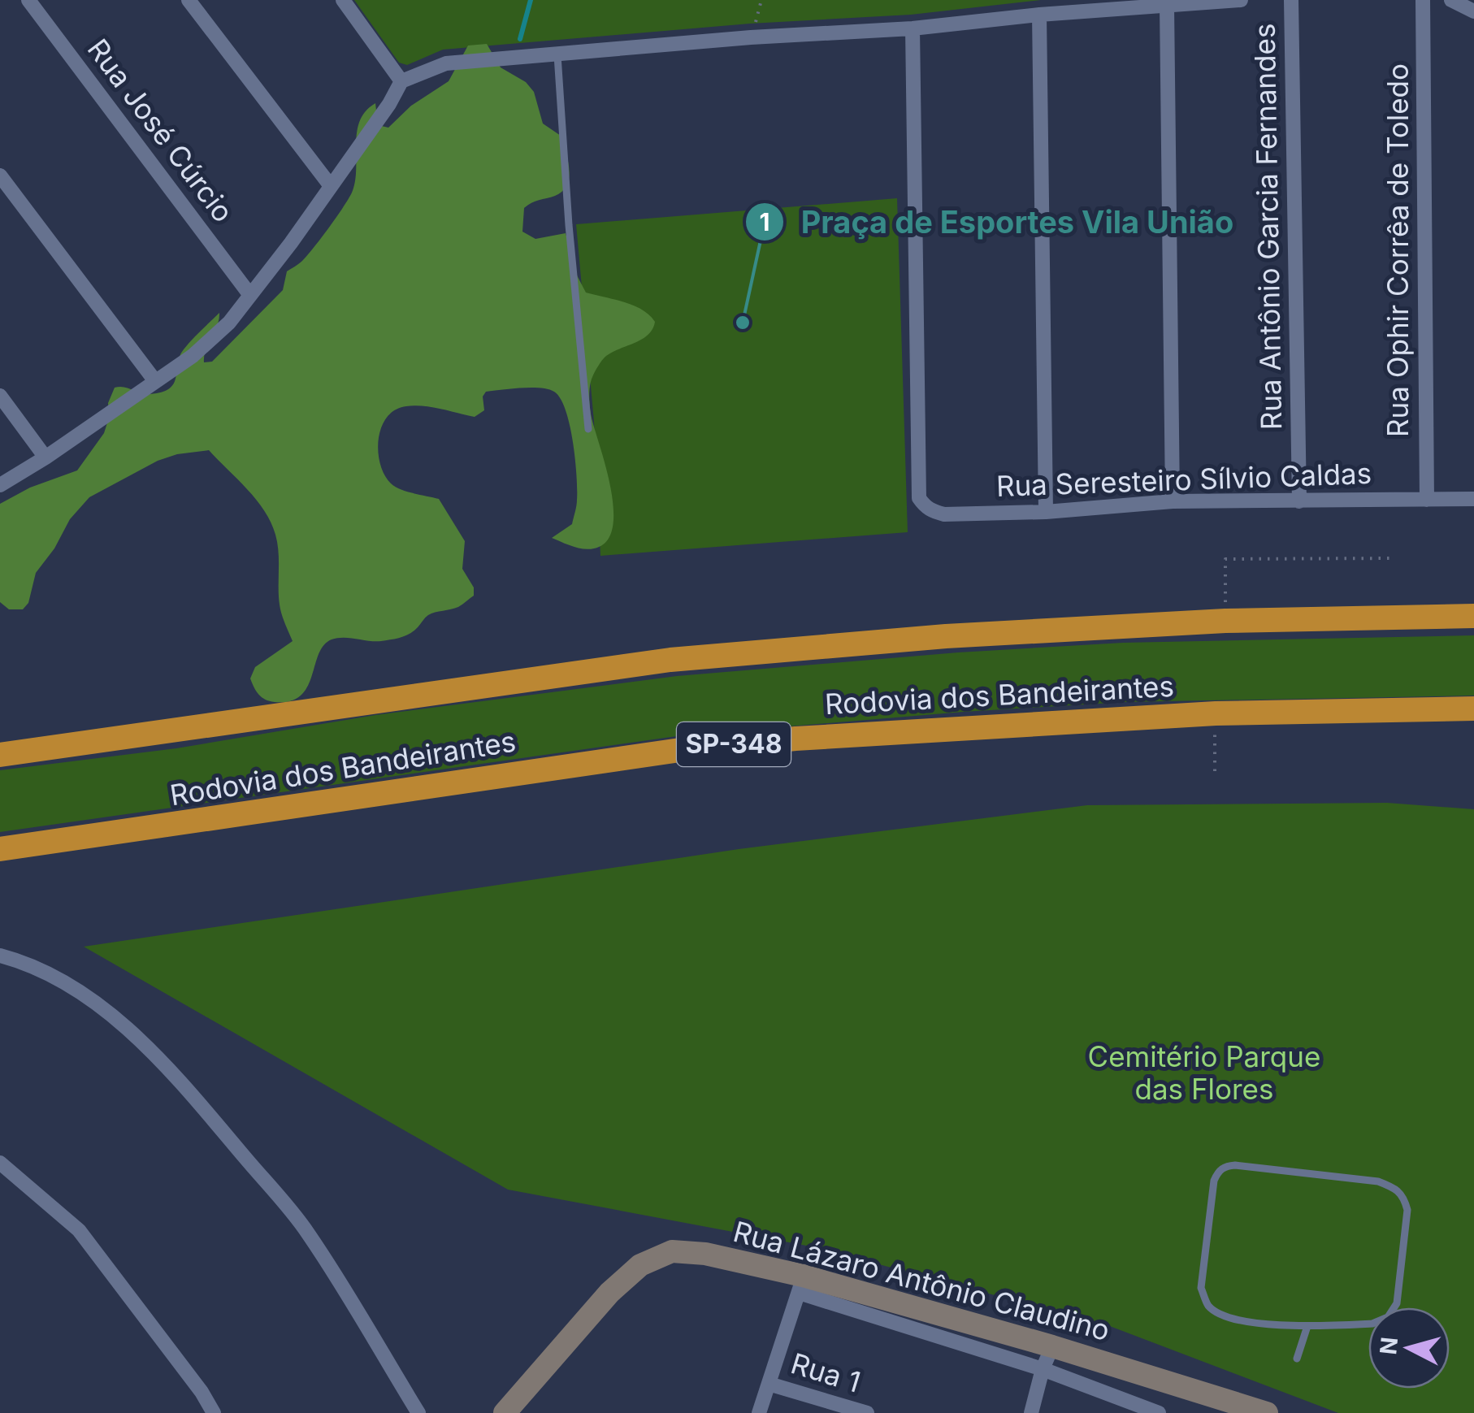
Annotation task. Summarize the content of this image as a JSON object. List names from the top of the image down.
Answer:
{
  "streets": {
    "highway": ["Rodovia dos Bandeirantes", "SP-348"],
    "main road": ["Rua Lázaro Antônio Claudino"],
    "street": [
      "Rua José Cúrcio",
      "Rua Antônio Garcia Fernandes",
      "Rua Ophir Corrêa de Toledo",
      "Rua Seresteiro Sílvio Caldas",
      "Rua 1"
    ]
  },
  "crossings": [
    ["Rua Antônio Garcia Fernandes", "Rua Seresteiro Sílvio Caldas"],
    ["Rua Ophir Corrêa de Toledo", "Rua Seresteiro Sílvio Caldas"]
  ],
  "parks": ["Cemitério Parque das Flores"],
  "places": ["Praça de Esportes Vila União"],
  "north": "left"
}
